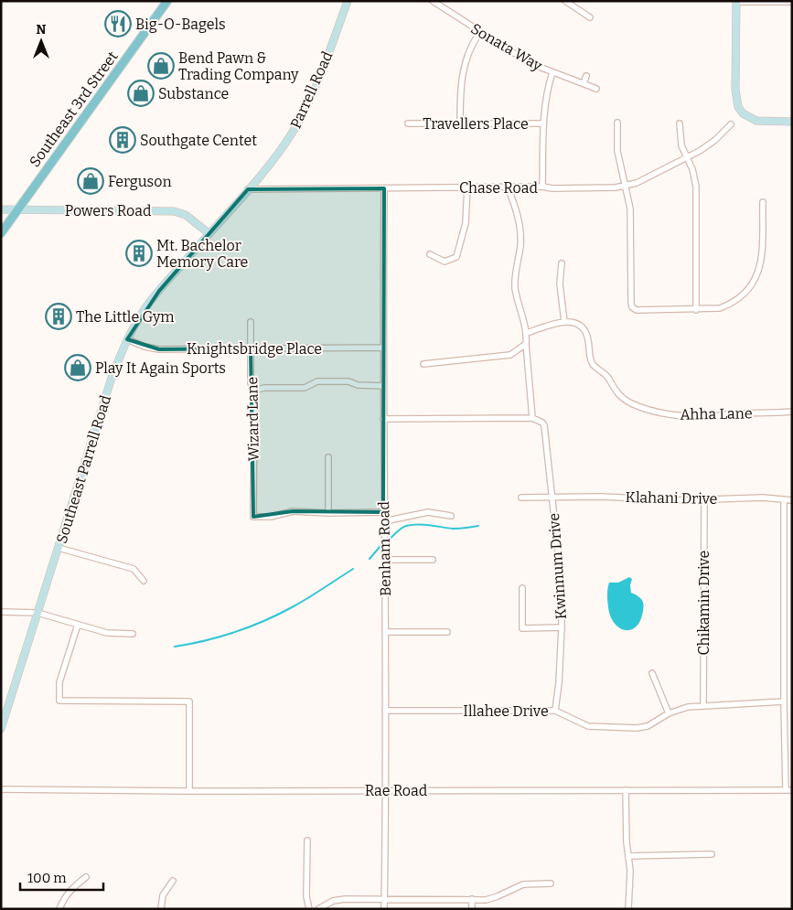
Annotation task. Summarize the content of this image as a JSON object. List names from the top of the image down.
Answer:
{
  "streets": {
    "main road": ["Southeast 3rd Street"],
    "street": [
      "Sonata Way",
      "Parrell Road",
      "Travellers Place",
      "Chase Road",
      "Powers Road",
      "Knightsbridge Place",
      "Ahha Lane",
      "Wizard Lane",
      "Southeast Parrell Road",
      "Klahani Drive",
      "Benham Road",
      "Kwinnum Drive",
      "Chikamin Drive",
      "Illahee Drive",
      "Rae Road"
    ]
  },
  "crossings": [
    ["Parrell Road", "Chase Road"],
    ["Parrell Road", "Powers Road"],
    ["Parrell Road", "Southeast Parrell Road"],
    ["Southeast 3rd Street", "Powers Road"],
    ["Chase Road", "Benham Road"],
    ["Powers Road", "Southeast Parrell Road"],
    ["Knightsbridge Place", "Wizard Lane"],
    ["Knightsbridge Place", "Southeast Parrell Road"],
    ["Knightsbridge Place", "Benham Road"],
    ["Klahani Drive", "Kwinnum Drive"],
    ["Klahani Drive", "Chikamin Drive"],
    ["Benham Road", "Illahee Drive"],
    ["Benham Road", "Rae Road"],
    ["Kwinnum Drive", "Illahee Drive"],
    ["Chikamin Drive", "Illahee Drive"]
  ],
  "places": {
    "restaurant": ["Big-O-Bagels"],
    "shop": [
      "Bend Pawn & Trading Company",
      "Substance",
      "Ferguson",
      "Play It Again Sports"
    ],
    "building": ["Southgate Centet", "Mt. Bachelor Memory Care", "The Little Gym"]
  },
  "scale_bar": "100 m",
  "north": "top"
}
